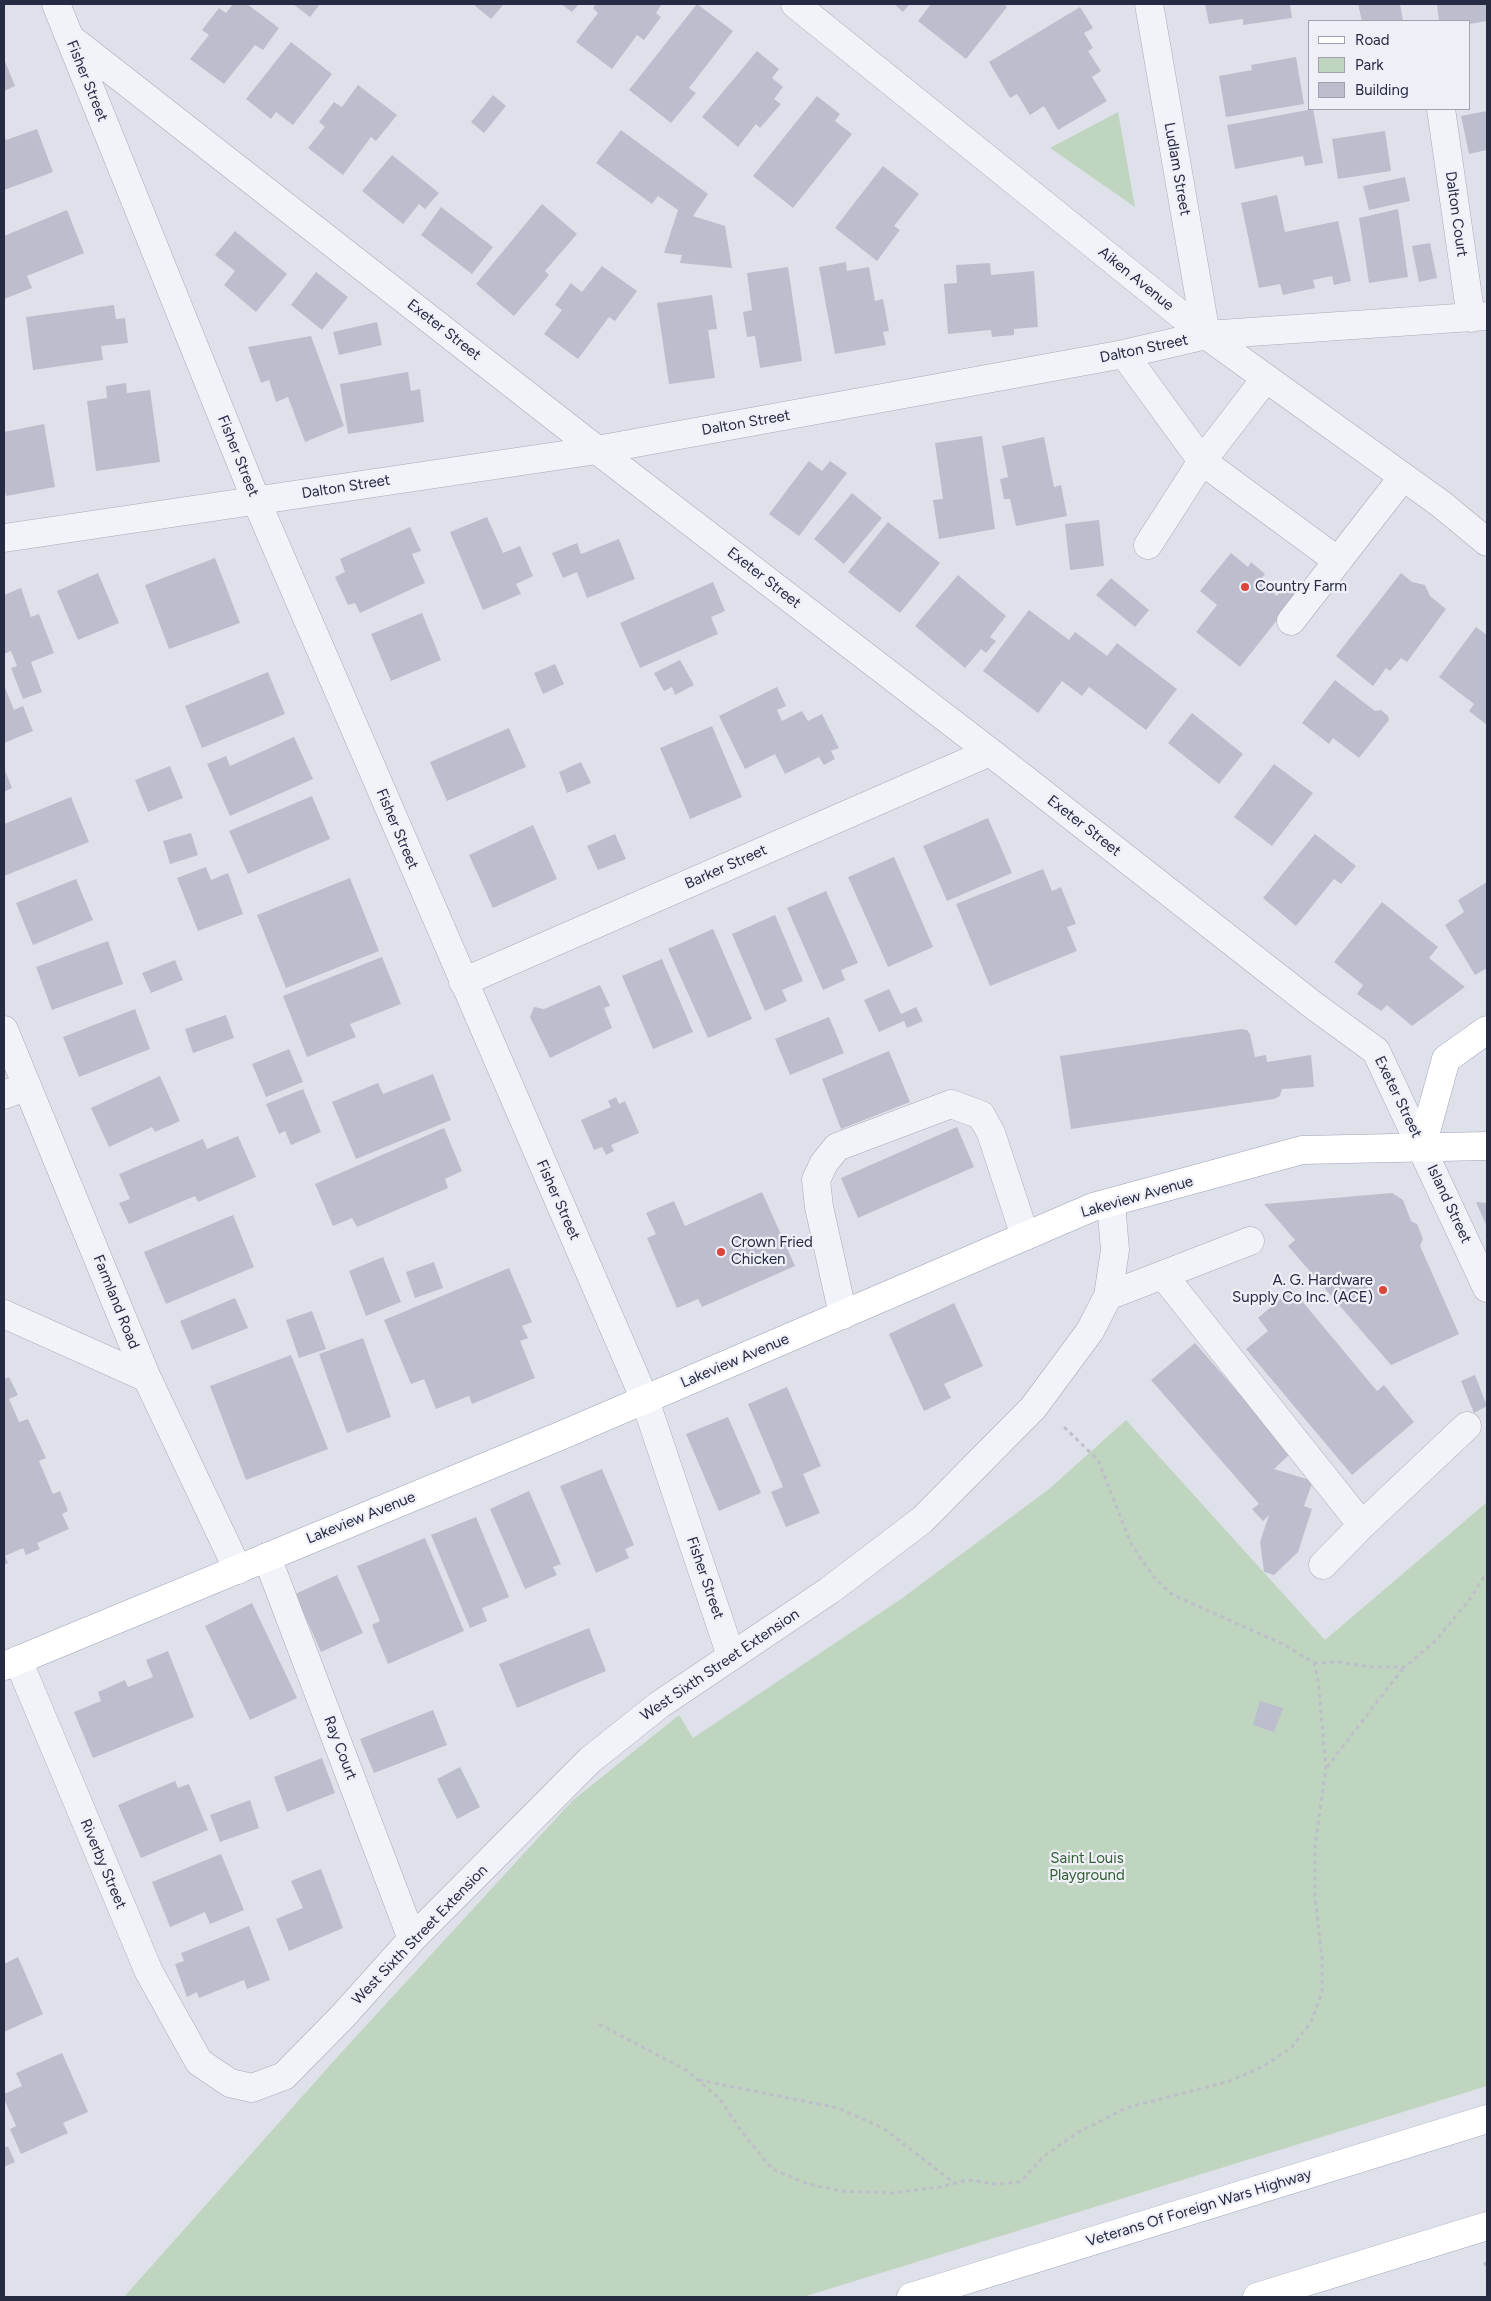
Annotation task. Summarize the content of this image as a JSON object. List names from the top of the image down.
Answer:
{
  "streets": {
    "main road": ["Lakeview Avenue", "Veterans Of Foreign Wars Highway"],
    "street": [
      "Fisher Street",
      "Ludlam Street",
      "Dalton Court",
      "Aiken Avenue",
      "Exeter Street",
      "Dalton Street",
      "Barker Street",
      "Island Street",
      "Farmland Road",
      "West Sixth Street Extension",
      "Ray Court",
      "Riverby Street"
    ]
  },
  "crossings": [
    ["Fisher Street", "Exeter Street"],
    ["Fisher Street", "Dalton Street"],
    ["Fisher Street", "Barker Street"],
    ["Fisher Street", "Lakeview Avenue"],
    ["Fisher Street", "West Sixth Street Extension"],
    ["Ludlam Street", "Aiken Avenue"],
    ["Ludlam Street", "Dalton Street"],
    ["Dalton Court", "Dalton Street"],
    ["Aiken Avenue", "Dalton Street"],
    ["Exeter Street", "Dalton Street"],
    ["Exeter Street", "Barker Street"],
    ["Exeter Street", "Lakeview Avenue"],
    ["Exeter Street", "Island Street"],
    ["Lakeview Avenue", "Island Street"],
    ["Lakeview Avenue", "Farmland Road"],
    ["Lakeview Avenue", "West Sixth Street Extension"],
    ["Lakeview Avenue", "Ray Court"],
    ["Lakeview Avenue", "Riverby Street"],
    ["West Sixth Street Extension", "Ray Court"],
    ["West Sixth Street Extension", "Riverby Street"]
  ],
  "parks": ["Saint Louis Playground"],
  "places": ["Country Farm", "Crown Fried Chicken", "A. G. Hardware Supply Co Inc. (ACE)"],
  "legend": ["Road", "Park", "Building"]
}
